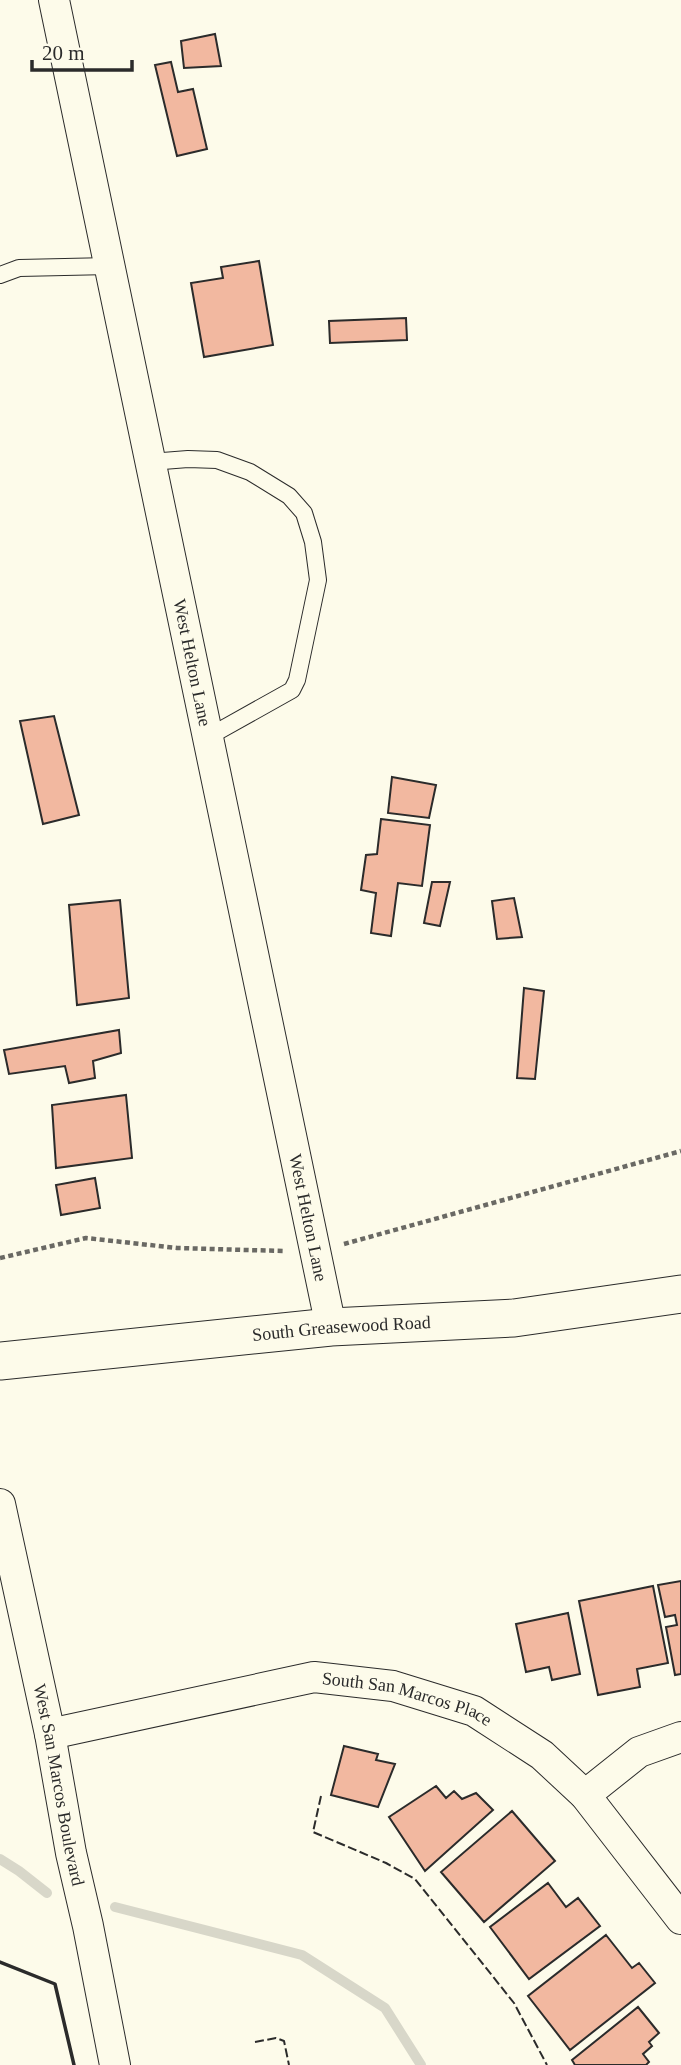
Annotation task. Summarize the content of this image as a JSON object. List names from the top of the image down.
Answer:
{
  "streets": {
    "street": [
      "West Helton Lane",
      "South Greasewood Road",
      "South San Marcos Place",
      "West San Marcos Boulevard"
    ]
  },
  "crossings": [
    ["West Helton Lane", "South Greasewood Road"],
    ["South San Marcos Place", "West San Marcos Boulevard"]
  ],
  "scale_bar": "20 m"
}
